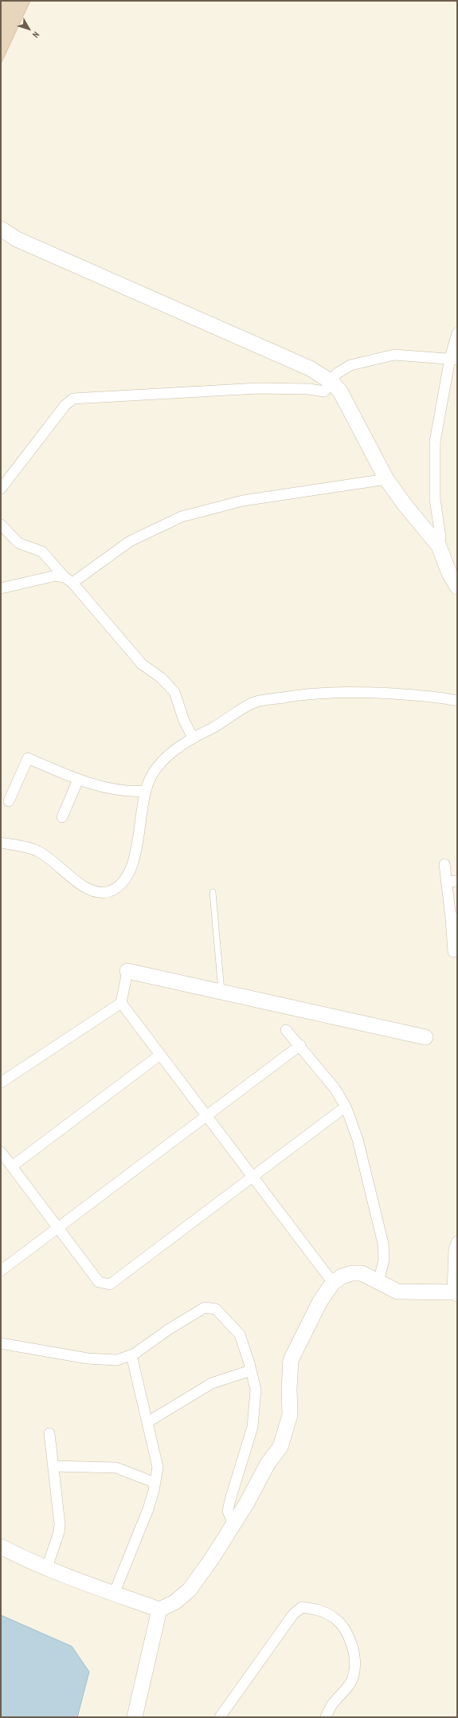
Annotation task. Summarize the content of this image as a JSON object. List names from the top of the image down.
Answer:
{
  "north": "bottom right"
}
